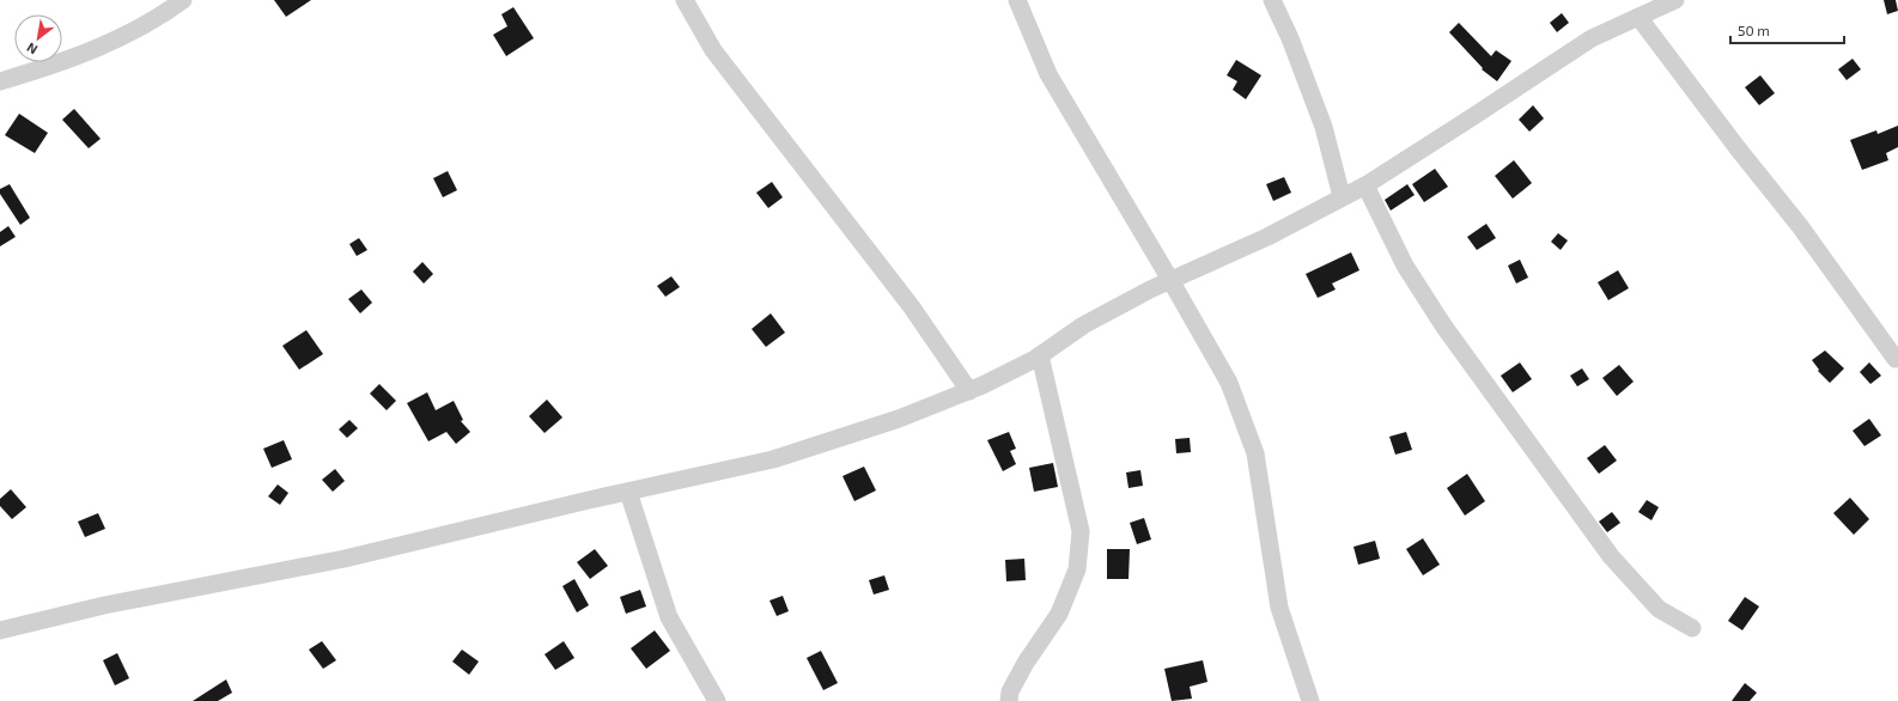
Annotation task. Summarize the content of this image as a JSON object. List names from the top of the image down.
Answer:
{
  "scale_bar": "50 m",
  "north": "bottom left"
}
